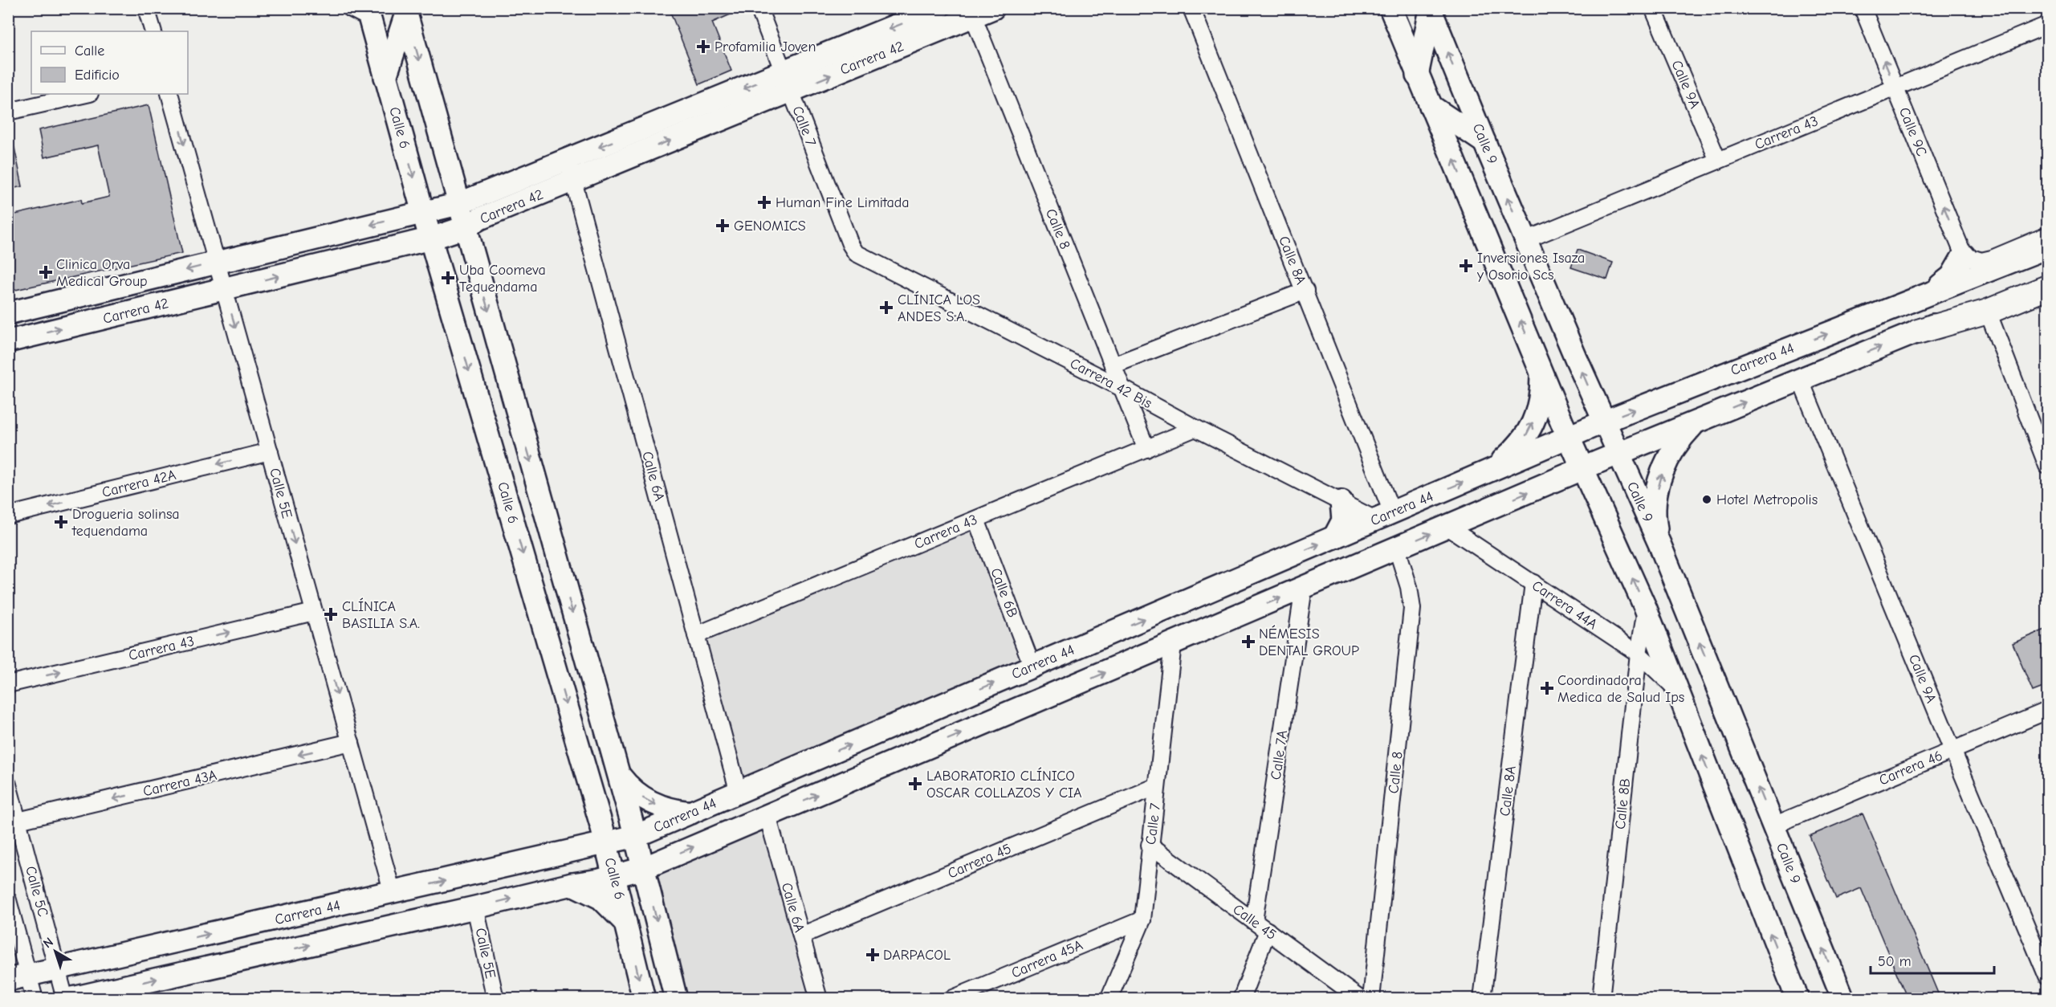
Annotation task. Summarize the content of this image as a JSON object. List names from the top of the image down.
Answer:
{
  "streets": {
    "main road": [
      "Carrera 42",
      "Calle 6",
      "Calle 9",
      "Carrera 44"
    ],
    "street": [
      "Calle 9A",
      "Calle 7",
      "Calle 9C",
      "Carrera 43",
      "Calle 8",
      "Calle 8A",
      "Carrera 42 Bis",
      "Calle 6A",
      "Carrera 42A",
      "Calle 5E",
      "Calle 6B",
      "Carrera 44A",
      "Calle 7A",
      "Carrera 46",
      "Carrera 43A",
      "Calle 8B",
      "Carrera 45",
      "Calle 5C",
      "Calle 45",
      "Carrera 45A"
    ]
  },
  "crossings": [
    ["Carrera 42", "Calle 7"],
    ["Carrera 42", "Calle 6"],
    ["Carrera 42", "Calle 8"],
    ["Carrera 42", "Calle 6A"],
    ["Carrera 42", "Calle 5E"],
    ["Calle 9A", "Carrera 43"],
    ["Calle 9A", "Carrera 46"],
    ["Calle 7", "Carrera 42 Bis"],
    ["Calle 7", "Carrera 45"],
    ["Calle 7", "Calle 45"],
    ["Calle 7", "Carrera 45A"],
    ["Calle 6", "Carrera 44"],
    ["Calle 9C", "Carrera 43"],
    ["Carrera 43", "Calle 9"],
    ["Carrera 43", "Calle 8"],
    ["Carrera 43", "Carrera 42 Bis"],
    ["Carrera 43", "Calle 6A"],
    ["Carrera 43", "Calle 5E"],
    ["Carrera 43", "Calle 6B"],
    ["Calle 9", "Carrera 44"],
    ["Calle 9", "Carrera 46"],
    ["Calle 8", "Carrera 42 Bis"],
    ["Calle 8A", "Carrera 44"],
    ["Calle 8A", "Carrera 42 Bis"],
    ["Calle 8A", "Carrera 44A"],
    ["Carrera 44", "Carrera 42 Bis"],
    ["Carrera 44", "Calle 6A"],
    ["Carrera 44", "Calle 5E"],
    ["Carrera 44", "Calle 6B"],
    ["Carrera 44", "Calle 5C"],
    ["Calle 6A", "Carrera 45"],
    ["Carrera 42A", "Calle 5E"],
    ["Calle 5E", "Carrera 43A"],
    ["Carrera 44A", "Calle 8B"],
    ["Calle 7A", "Calle 45"],
    ["Carrera 43A", "Calle 5C"]
  ],
  "one_way": [
    "Calle 6",
    "Calle 9C",
    "Carrera 42A",
    "Calle 5E",
    "Carrera 43A"
  ],
  "places": {
    "health": [
      "Profamilia Joven",
      "Human Fine Limitada",
      "GENOMICS",
      "Inversiones Isaza y Osorio Scs",
      "Clinica Orva Medical Group",
      "Uba Coomeva Tequendama",
      "CLÍNICA LOS ANDES S.A.",
      "Drogueria solinsa tequendama",
      "CLÍNICA BASILIA S.A.",
      "NÉMESIS DENTAL GROUP",
      "Coordinadora Medica de Salud Ips",
      "LABORATORIO CLÍNICO OSCAR COLLAZOS Y CIA",
      "DARPACOL"
    ],
    "other": ["Hotel Metropolis"]
  },
  "legend": ["Calle", "Edificio"],
  "scale_bar": "50 m",
  "north": "top left"
}
